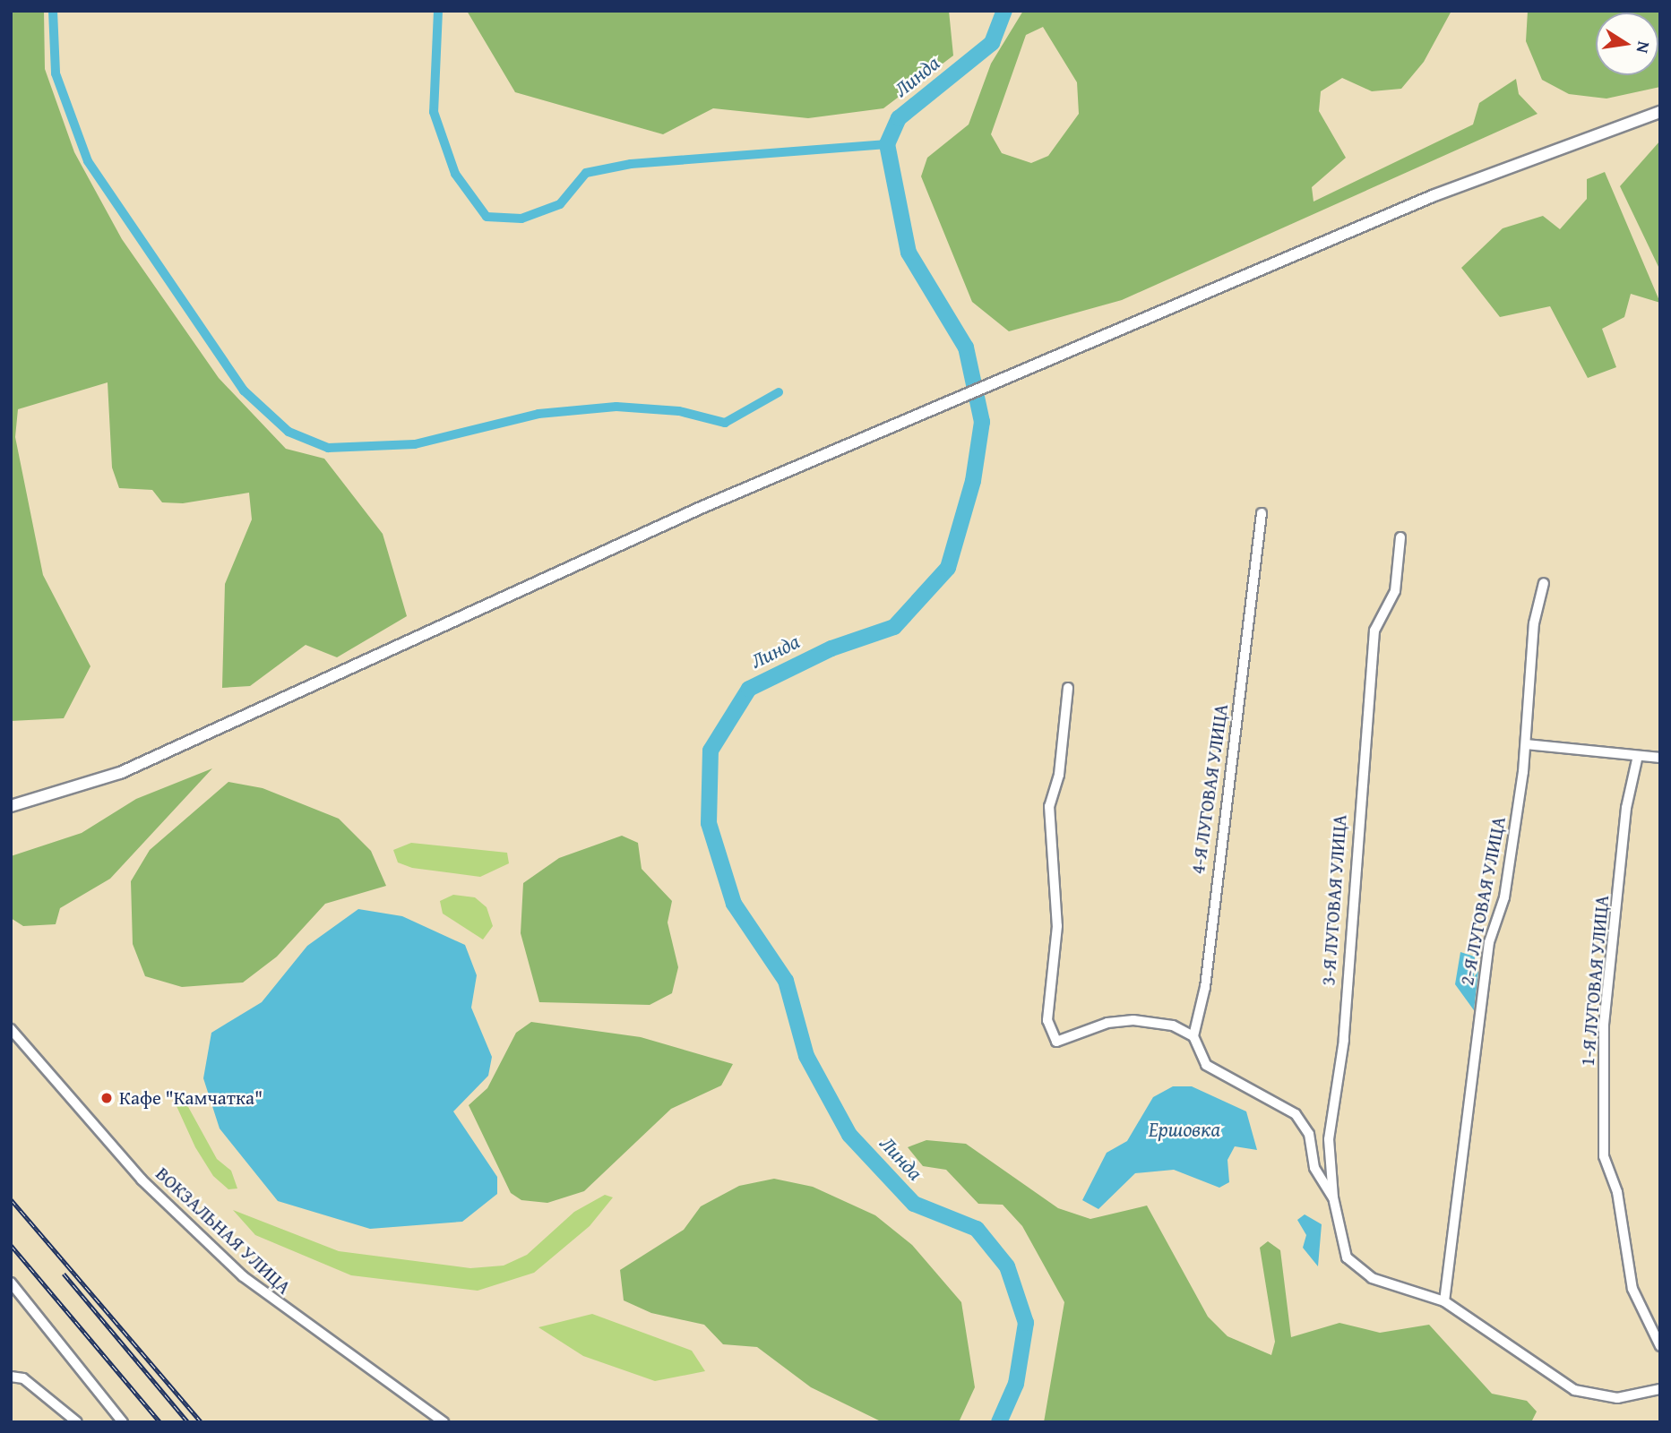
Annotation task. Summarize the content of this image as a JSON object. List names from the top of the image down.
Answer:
{
  "streets": {
    "street": [
      "4-Я ЛУГОВАЯ УЛИЦА",
      "3-Я ЛУГОВАЯ УЛИЦА",
      "2-Я ЛУГОВАЯ УЛИЦА",
      "1-Я ЛУГОВАЯ УЛИЦА",
      "ВОКЗАЛЬНАЯ УЛИЦА"
    ]
  },
  "crossings": [
    ["3-Я ЛУГОВАЯ УЛИЦА", "2-Я ЛУГОВАЯ УЛИЦА"]
  ],
  "water": ["Линда", "Ершовка"],
  "places": ["Кафе \"Камчатка\""],
  "north": "right"
}
